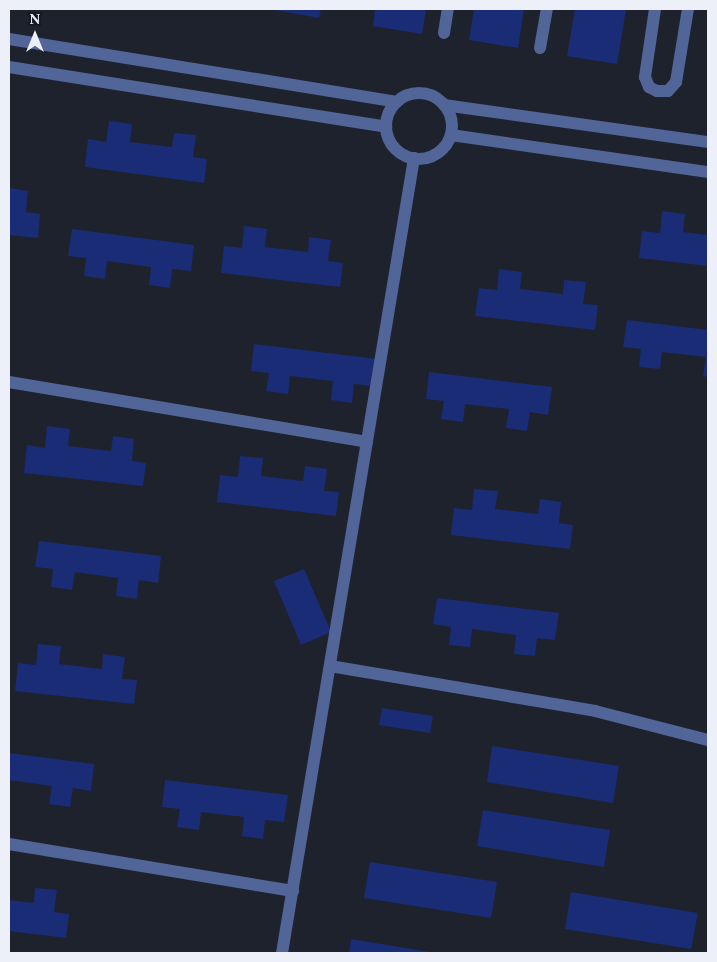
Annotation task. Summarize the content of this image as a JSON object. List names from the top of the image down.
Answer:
{
  "north": "top"
}
